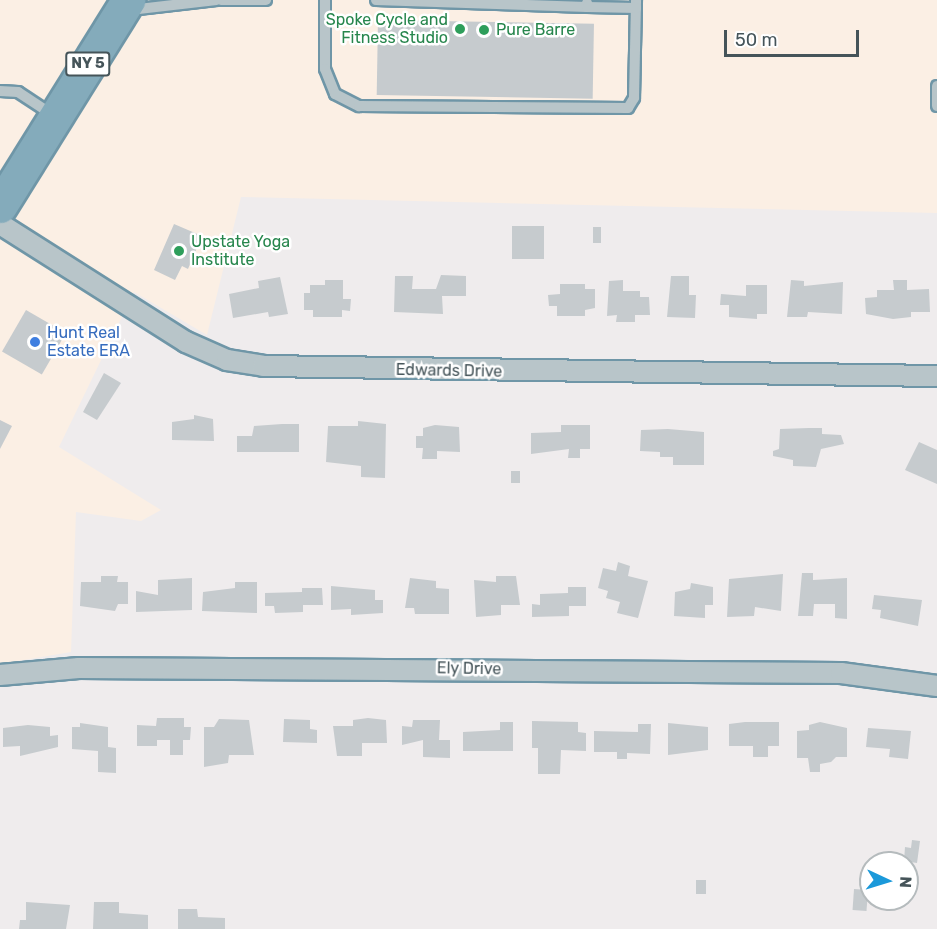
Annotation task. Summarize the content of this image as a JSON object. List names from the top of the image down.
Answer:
{
  "streets": {
    "highway": ["NY 5"],
    "street": ["Edwards Drive", "Ely Drive"]
  },
  "places": [
    "Spoke Cycle and Fitness Studio",
    "Pure Barre",
    "Upstate Yoga Institute",
    "Hunt Real Estate ERA"
  ],
  "scale_bar": "50 m",
  "north": "right"
}
